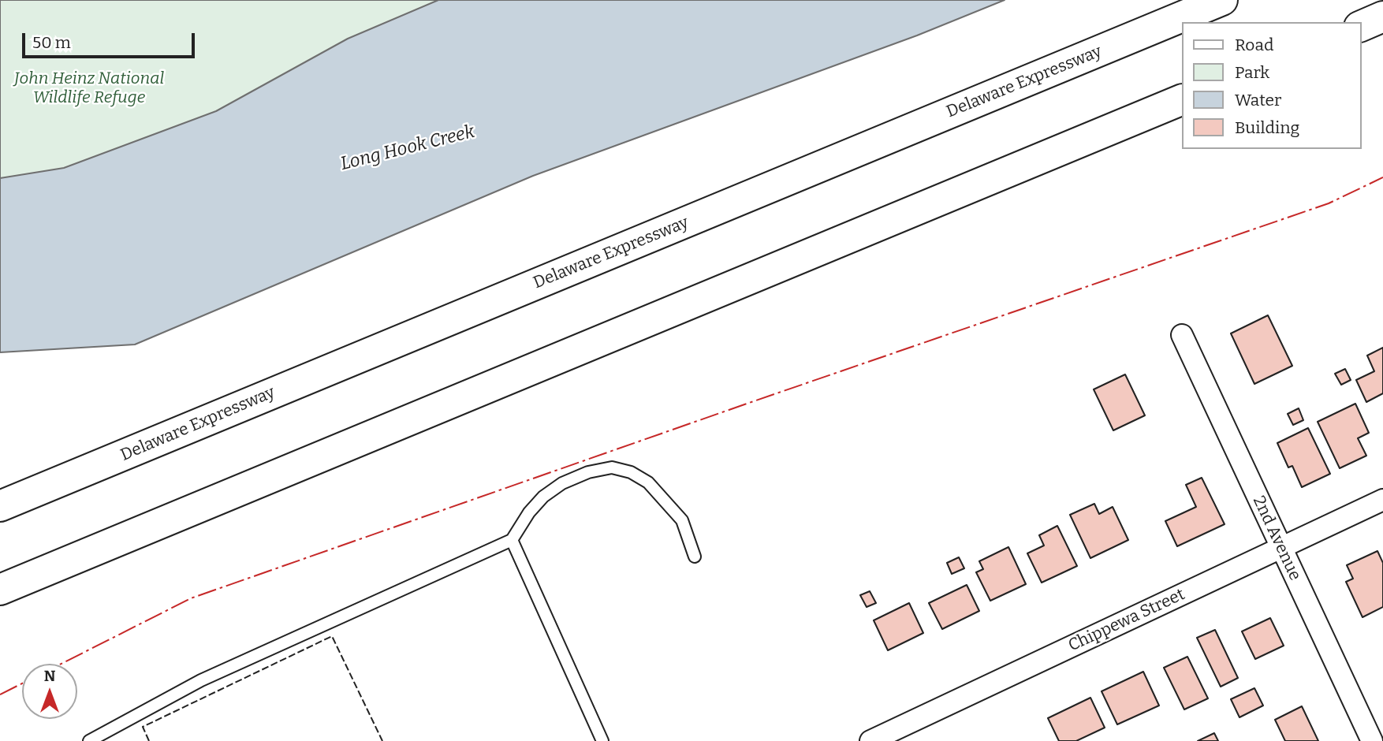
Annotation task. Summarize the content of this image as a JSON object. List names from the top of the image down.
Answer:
{
  "streets": {
    "highway": ["Delaware Expressway"],
    "street": ["2nd Avenue", "Chippewa Street"]
  },
  "crossings": [
    ["2nd Avenue", "Chippewa Street"]
  ],
  "water": ["Long Hook Creek"],
  "parks": ["John Heinz National Wildlife Refuge"],
  "legend": [
    "Road",
    "Park",
    "Water",
    "Building"
  ],
  "scale_bar": "50 m",
  "north": "top"
}
